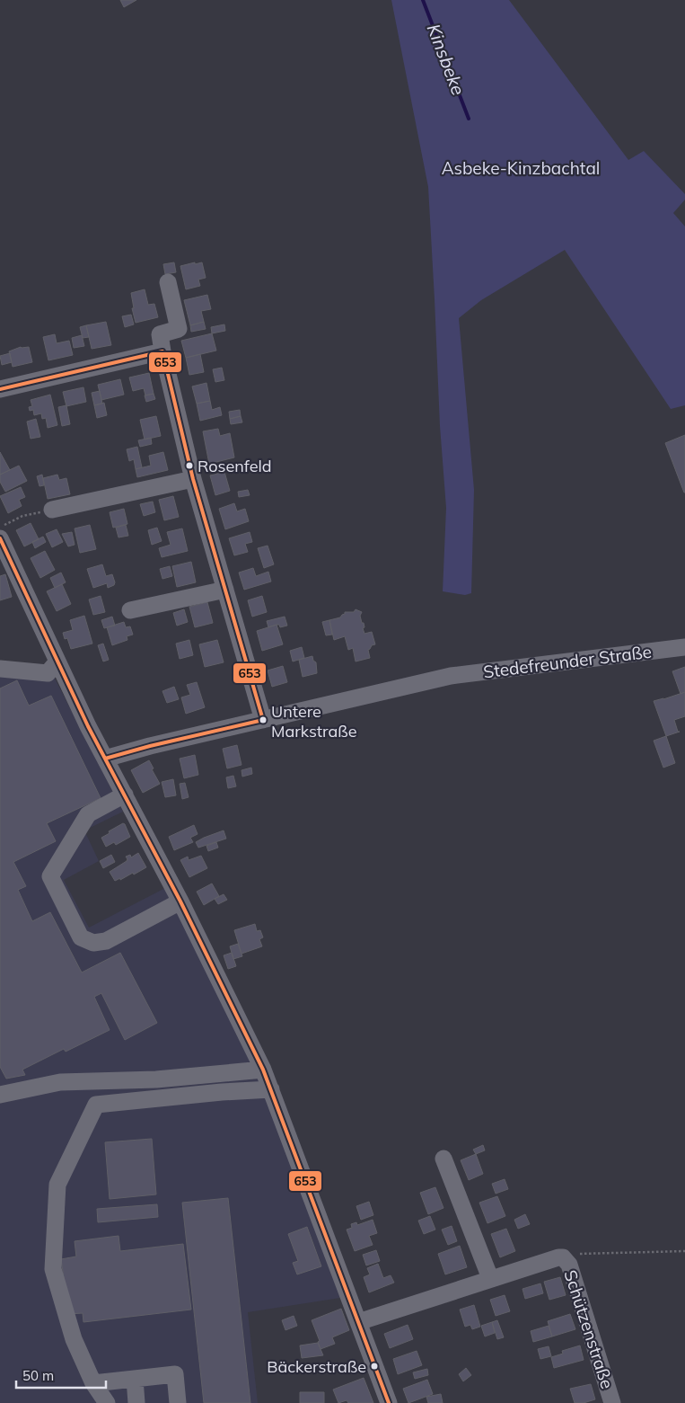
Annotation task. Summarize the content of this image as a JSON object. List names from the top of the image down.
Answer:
{
  "streets": {
    "street": ["Stedefreunder Straße", "Schützenstraße"]
  },
  "water": ["Kinsbeke"],
  "parks": ["Asbeke-Kinzbachtal"],
  "places": ["Rosenfeld", "Untere Markstraße", "Bäckerstraße"],
  "lines": ["transit line 653"],
  "scale_bar": "50 m"
}
